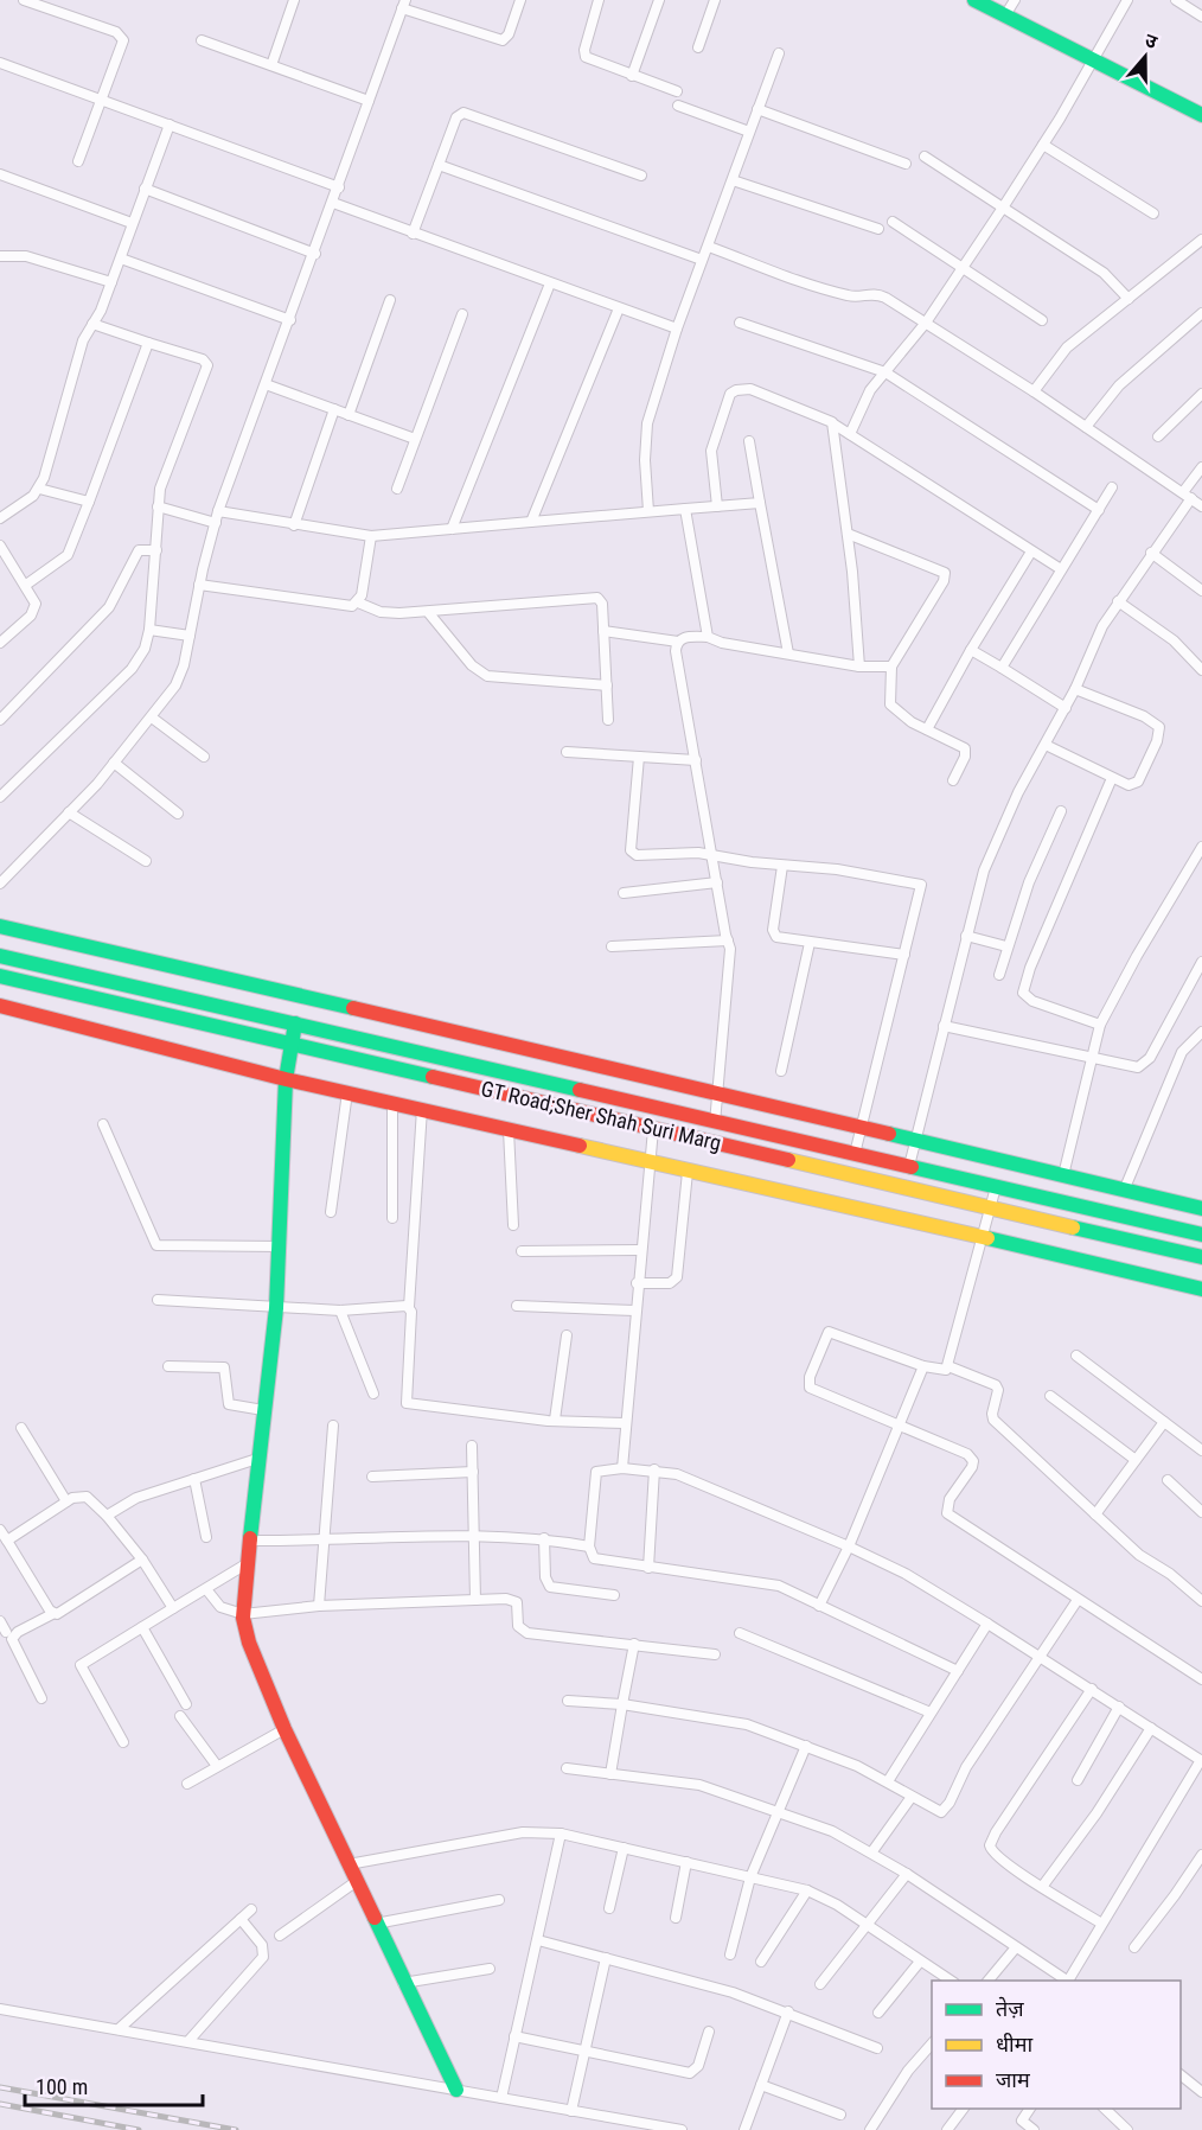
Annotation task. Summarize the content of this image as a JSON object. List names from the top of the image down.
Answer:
{
  "streets": {
    "main road": ["GT Road;Sher Shah Suri Marg"]
  },
  "legend": ["तेज़", "धीमा", "जाम"],
  "scale_bar": "100 m",
  "north": "top"
}
